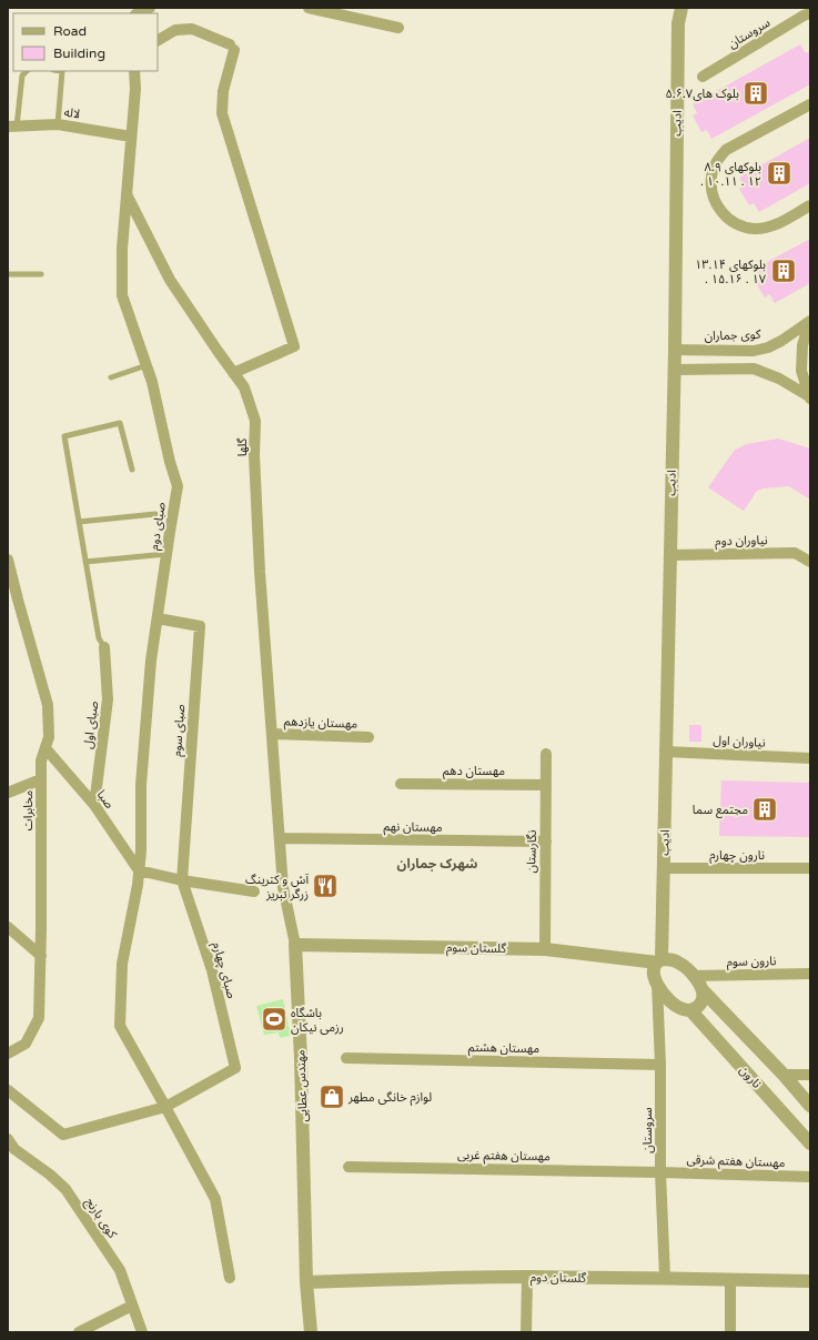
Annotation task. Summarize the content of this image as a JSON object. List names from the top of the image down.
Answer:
{
  "streets": {
    "street": [
      "سروستان",
      "لاله",
      "ادیب",
      "کوی جماران",
      "گلها",
      "صبای دوم",
      "نیاوران دوم",
      "مهستان یازدهم",
      "صبای اول",
      "صبای سوم",
      "نیاوران اول",
      "مهستان دهم",
      "صبا",
      "مخابرات",
      "مهستان نهم",
      "نگارستان",
      "نارون چهارم",
      "گلستان سوم",
      "نارون سوم",
      "صبای چهارم",
      "مهستان هشتم",
      "نارون",
      "مهندس عطایی",
      "مهستان هفتم غربی",
      "مهستان هفتم شرقی",
      "کوی بارنج",
      "گلستان دوم"
    ]
  },
  "crossings": [
    ["سروستان", "ادیب"],
    ["سروستان", "گلستان سوم"],
    ["سروستان", "نارون سوم"],
    ["سروستان", "مهستان هشتم"],
    ["سروستان", "نارون"],
    ["سروستان", "مهستان هفتم غربی"],
    ["سروستان", "مهستان هفتم شرقی"],
    ["سروستان", "گلستان دوم"],
    ["لاله", "صبای دوم"],
    ["ادیب", "کوی جماران"],
    ["ادیب", "نیاوران دوم"],
    ["ادیب", "نیاوران اول"],
    ["ادیب", "نارون چهارم"],
    ["ادیب", "گلستان سوم"],
    ["ادیب", "نارون سوم"],
    ["ادیب", "نارون"],
    ["گلها", "صبای دوم"],
    ["گلها", "مهستان یازدهم"],
    ["گلها", "مهندس عطایی"],
    ["صبای دوم", "صبای سوم"],
    ["صبای دوم", "صبا"],
    ["صبای دوم", "صبای چهارم"],
    ["مهستان یازدهم", "مهندس عطایی"],
    ["صبای اول", "صبا"],
    ["صبای سوم", "صبای چهارم"],
    ["مهستان دهم", "نگارستان"],
    ["صبا", "مخابرات"],
    ["مهستان نهم", "نگارستان"],
    ["مهستان نهم", "مهندس عطایی"],
    ["نگارستان", "گلستان سوم"],
    ["گلستان سوم", "نارون سوم"],
    ["گلستان سوم", "نارون"],
    ["گلستان سوم", "مهندس عطایی"],
    ["نارون سوم", "نارون"],
    ["مهندس عطایی", "گلستان دوم"],
    ["مهستان هفتم غربی", "مهستان هفتم شرقی"]
  ],
  "districts": ["شهرک جماران"],
  "places": {
    "building": [
      "بلوک های۵.۶.۷",
      "بلوکهای ۸.۹ . ۱۰.۱۱ . ۱۲",
      "بلوکهای ۱۳.۱۴ . ۱۵.۱۶ . ۱۷",
      "مجتمع سما"
    ],
    "restaurant": ["آش و کترینگ زرگر تبریز"],
    "sports": ["باشگاه رزمی نیکان"],
    "shop": ["لوازم خانگی مطهر"]
  },
  "legend": ["Road", "Building"]
}
